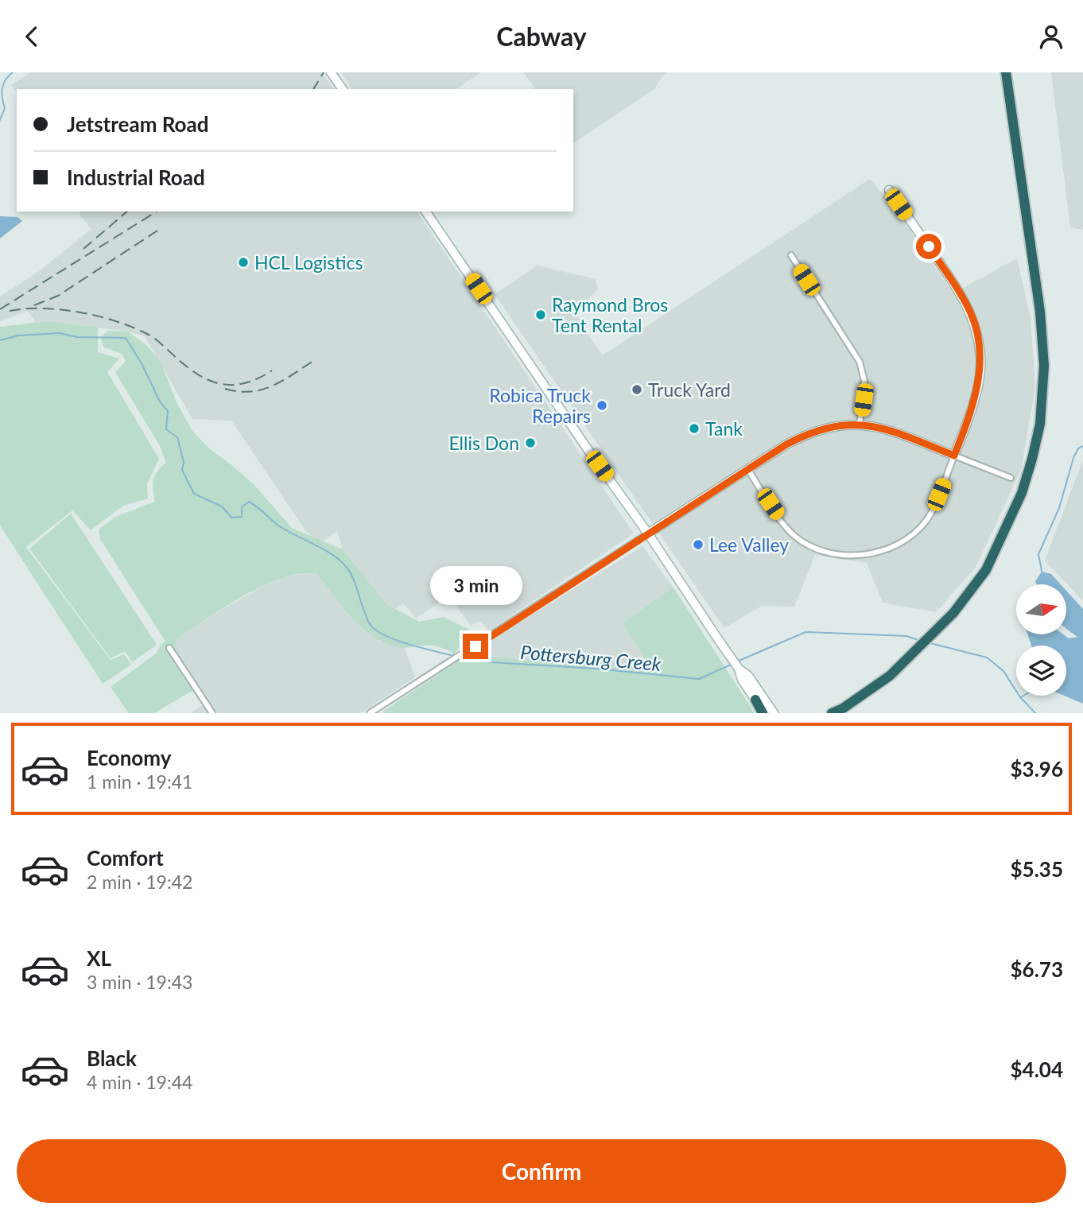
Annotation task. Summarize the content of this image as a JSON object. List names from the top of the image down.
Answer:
{
  "water": ["Pottersburg Creek"],
  "places": [
    "HCL Logistics",
    "Raymond Bros Tent Rental",
    "Truck Yard",
    "Robica Truck Repairs",
    "Tank",
    "Ellis Don",
    "Lee Valley"
  ],
  "north": "right",
  "page": {
    "header": "Cabway",
    "banner": ["Jetstream Road", "Industrial Road"],
    "bubble": "3 min",
    "list": [
      {
        "name": "Economy",
        "note": "1 min · 19:41",
        "value": "$3.96"
      },
      {
        "name": "Comfort",
        "note": "2 min · 19:42",
        "value": "$5.35"
      },
      {
        "name": "XL",
        "note": "3 min · 19:43",
        "value": "$6.73"
      },
      {
        "name": "Black",
        "note": "4 min · 19:44",
        "value": "$4.04"
      }
    ],
    "buttons": "Confirm"
  }
}
